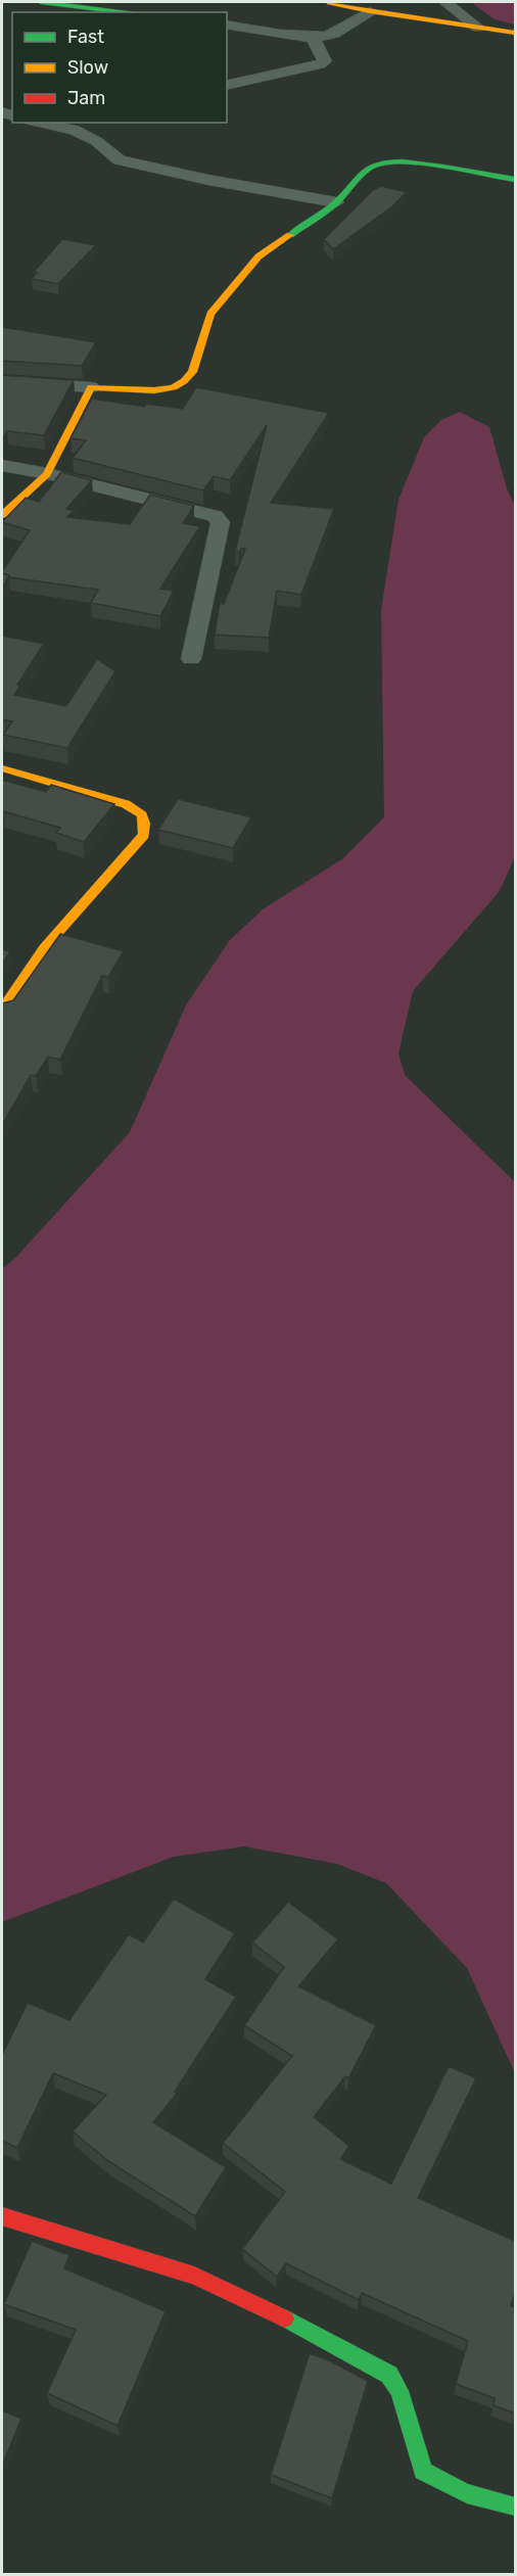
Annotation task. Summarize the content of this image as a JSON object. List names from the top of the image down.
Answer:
{
  "legend": ["Fast", "Slow", "Jam"]
}
